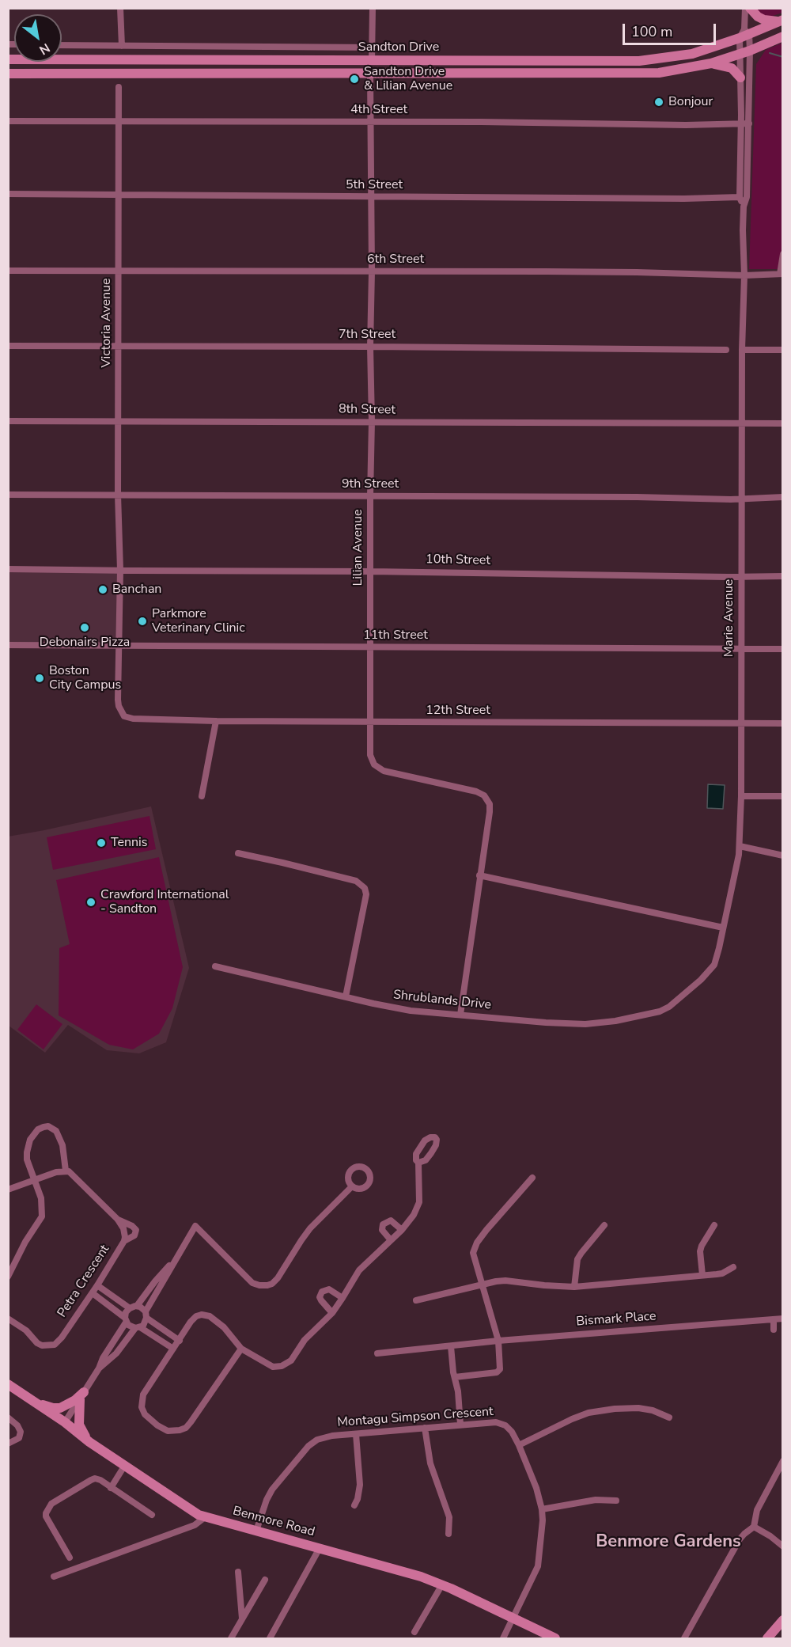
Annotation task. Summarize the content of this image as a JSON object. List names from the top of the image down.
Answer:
{
  "streets": {
    "main road": ["Sandton Drive", "Benmore Road"],
    "street": [
      "4th Street",
      "5th Street",
      "6th Street",
      "Victoria Avenue",
      "7th Street",
      "8th Street",
      "9th Street",
      "Lilian Avenue",
      "10th Street",
      "Marie Avenue",
      "11th Street",
      "12th Street",
      "Shrublands Drive",
      "Petra Crescent",
      "Bismark Place",
      "Montagu Simpson Crescent"
    ]
  },
  "crossings": [
    ["Sandton Drive", "Lilian Avenue"],
    ["Sandton Drive", "Marie Avenue"],
    ["4th Street", "Victoria Avenue"],
    ["4th Street", "Lilian Avenue"],
    ["4th Street", "Marie Avenue"],
    ["5th Street", "Victoria Avenue"],
    ["5th Street", "Lilian Avenue"],
    ["5th Street", "Marie Avenue"],
    ["6th Street", "Victoria Avenue"],
    ["6th Street", "Lilian Avenue"],
    ["6th Street", "Marie Avenue"],
    ["Victoria Avenue", "7th Street"],
    ["Victoria Avenue", "8th Street"],
    ["Victoria Avenue", "9th Street"],
    ["Victoria Avenue", "10th Street"],
    ["7th Street", "Lilian Avenue"],
    ["8th Street", "Lilian Avenue"],
    ["8th Street", "Marie Avenue"],
    ["9th Street", "Lilian Avenue"],
    ["9th Street", "Marie Avenue"],
    ["Lilian Avenue", "10th Street"],
    ["Lilian Avenue", "11th Street"],
    ["Lilian Avenue", "12th Street"],
    ["10th Street", "Marie Avenue"],
    ["Marie Avenue", "11th Street"],
    ["Marie Avenue", "12th Street"],
    ["Marie Avenue", "Shrublands Drive"],
    ["11th Street", "12th Street"],
    ["Montagu Simpson Crescent", "Benmore Road"]
  ],
  "districts": ["Benmore Gardens"],
  "places": [
    "Sandton Drive & Lilian Avenue",
    "Bonjour",
    "Banchan",
    "Parkmore Veterinary Clinic",
    "Debonairs Pizza",
    "Boston City Campus",
    "Tennis",
    "Crawford International - Sandton"
  ],
  "scale_bar": "100 m",
  "north": "bottom right"
}
